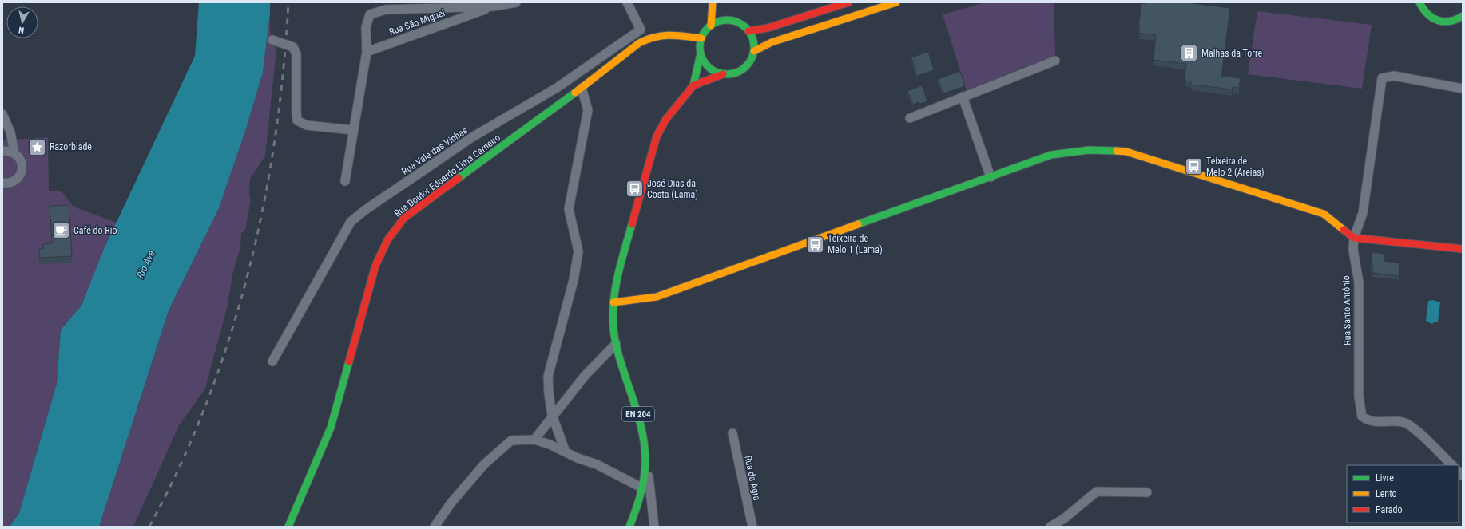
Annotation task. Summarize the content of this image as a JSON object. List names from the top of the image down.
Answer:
{
  "streets": {
    "street": [
      "Rua São Miguel",
      "Rua Vale das Vinhas",
      "Rua Doutor Eduardo Lima Carneiro",
      "Rua Santo António",
      "EN 204",
      "Rua da Agra"
    ]
  },
  "crossings": [
    ["Rua Doutor Eduardo Lima Carneiro", "EN 204"]
  ],
  "water": ["Rio Ave"],
  "places": {
    "building": ["Malhas da Torre"],
    "place": ["Razorblade"],
    "bus stop": ["Teixeira de Melo 2 (Areias)", "José Dias da Costa (Lama)", "Teixeira de Melo 1 (Lama)"],
    "cafe": ["Café do Rio"]
  },
  "legend": ["Livre", "Lento", "Parado"],
  "north": "bottom"
}
